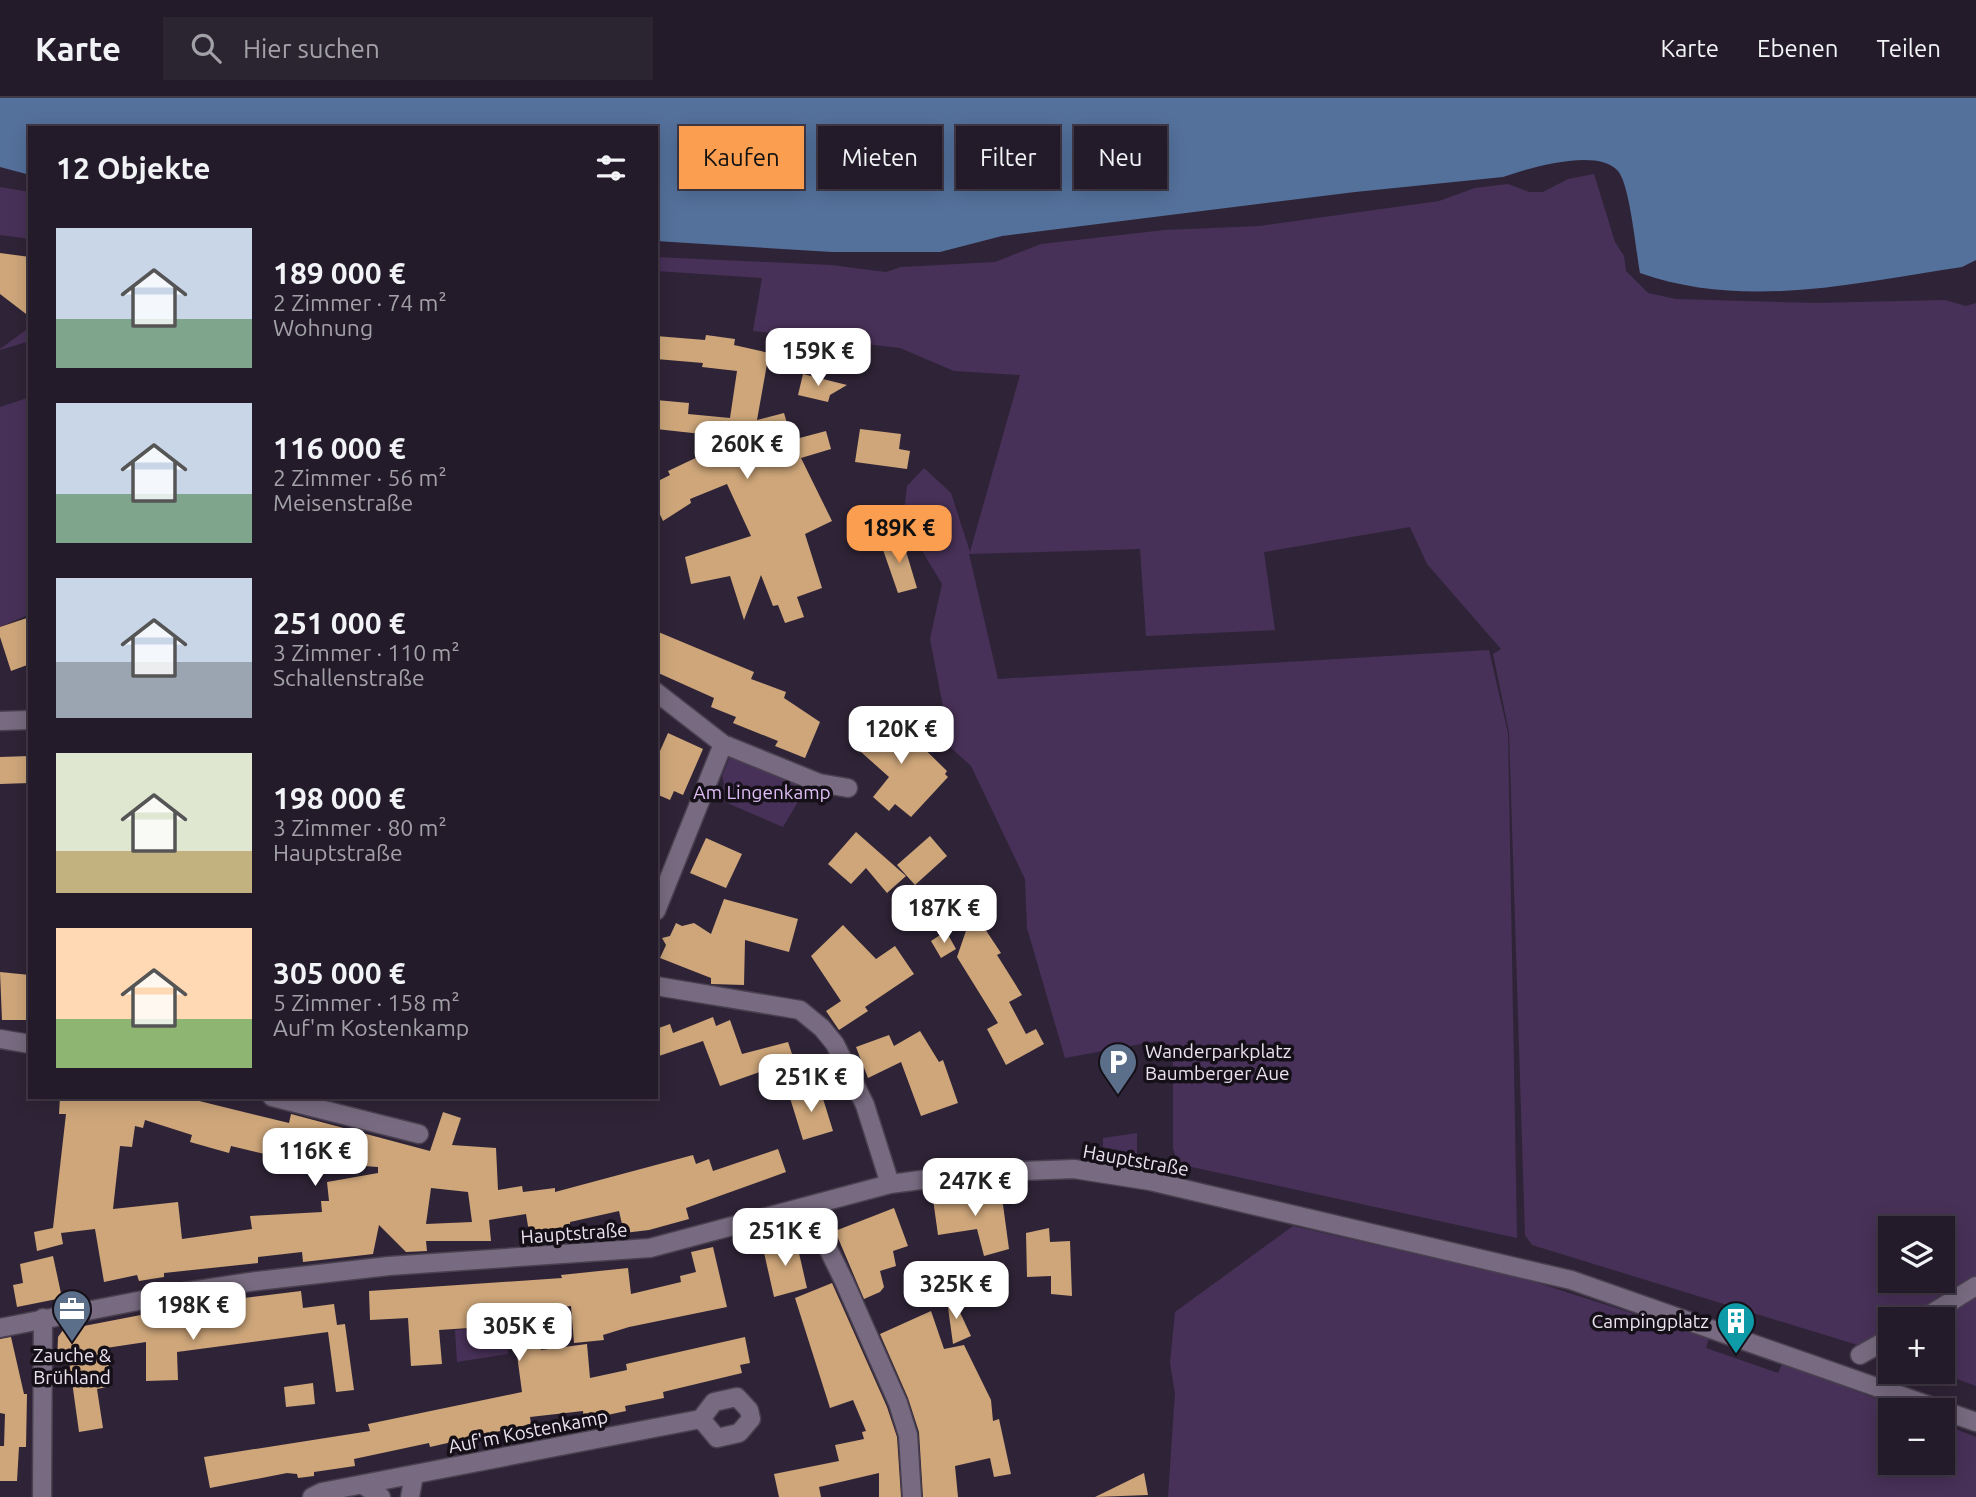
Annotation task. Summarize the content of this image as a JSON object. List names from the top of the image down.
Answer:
{
  "streets": {
    "street": ["Hauptstraße", "Auf'm Kostenkamp"]
  },
  "parks": ["Am Lingenkamp"],
  "places": {
    "parking": ["Wanderparkplatz Baumberger Aue"],
    "office": ["Zauche & Brühland"],
    "building": ["Campingplatz"]
  },
  "page": {
    "header": "Karte",
    "search": "Hier suchen",
    "nav": ["Karte", "Ebenen", "Teilen"],
    "chip": [
      "Kaufen",
      "Mieten",
      "Filter",
      "Neu"
    ],
    "heading": "12 Objekte",
    "list": [
      {
        "name": "189 000 €",
        "note": "2 Zimmer · 74 m² · Wohnung"
      },
      {
        "name": "116 000 €",
        "note": "2 Zimmer · 56 m² · Meisenstraße"
      },
      {
        "name": "251 000 €",
        "note": "3 Zimmer · 110 m² · Schallenstraße"
      },
      {
        "name": "198 000 €",
        "note": "3 Zimmer · 80 m² · Hauptstraße"
      },
      {
        "name": "305 000 €",
        "note": "5 Zimmer · 158 m² · Auf'm Kostenkamp"
      }
    ],
    "price": [
      "159K €",
      "260K €",
      "189K €",
      "120K €",
      "187K €",
      "251K €",
      "116K €",
      "247K €",
      "251K €",
      "325K €",
      "198K €",
      "305K €"
    ],
    "map_buttons": ["+", "−"]
  }
}
